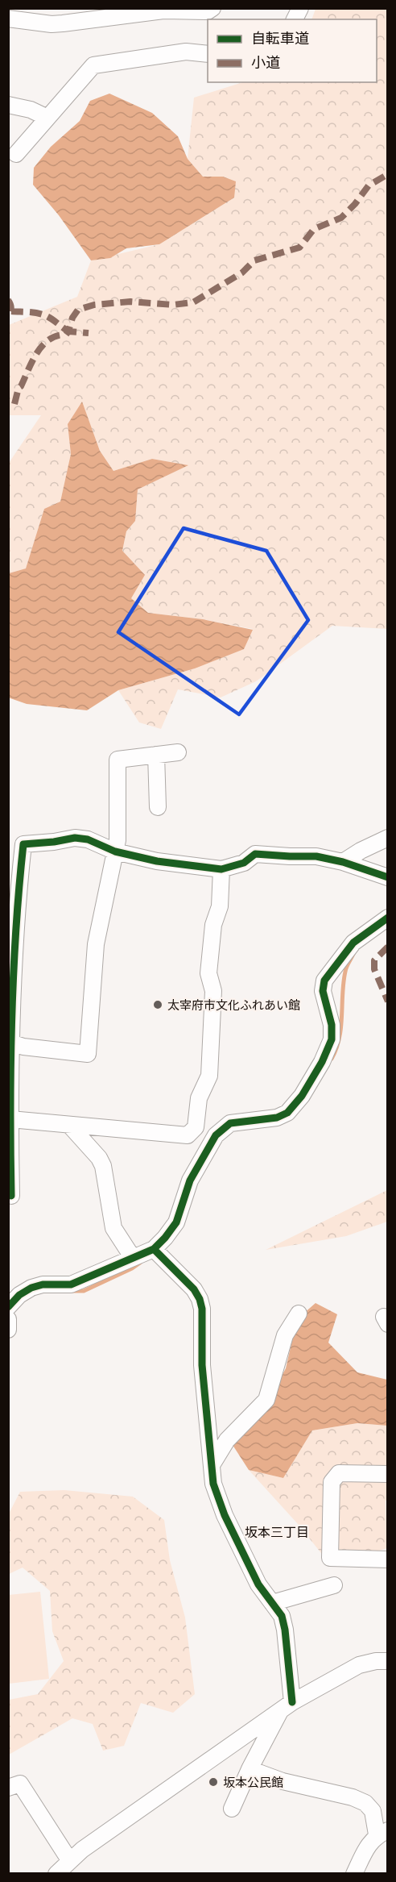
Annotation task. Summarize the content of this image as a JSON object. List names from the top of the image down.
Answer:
{
  "districts": ["坂本三丁目"],
  "places": ["太宰府市文化ふれあい館", "坂本公民館"],
  "legend": ["自転車道", "小道"]
}
